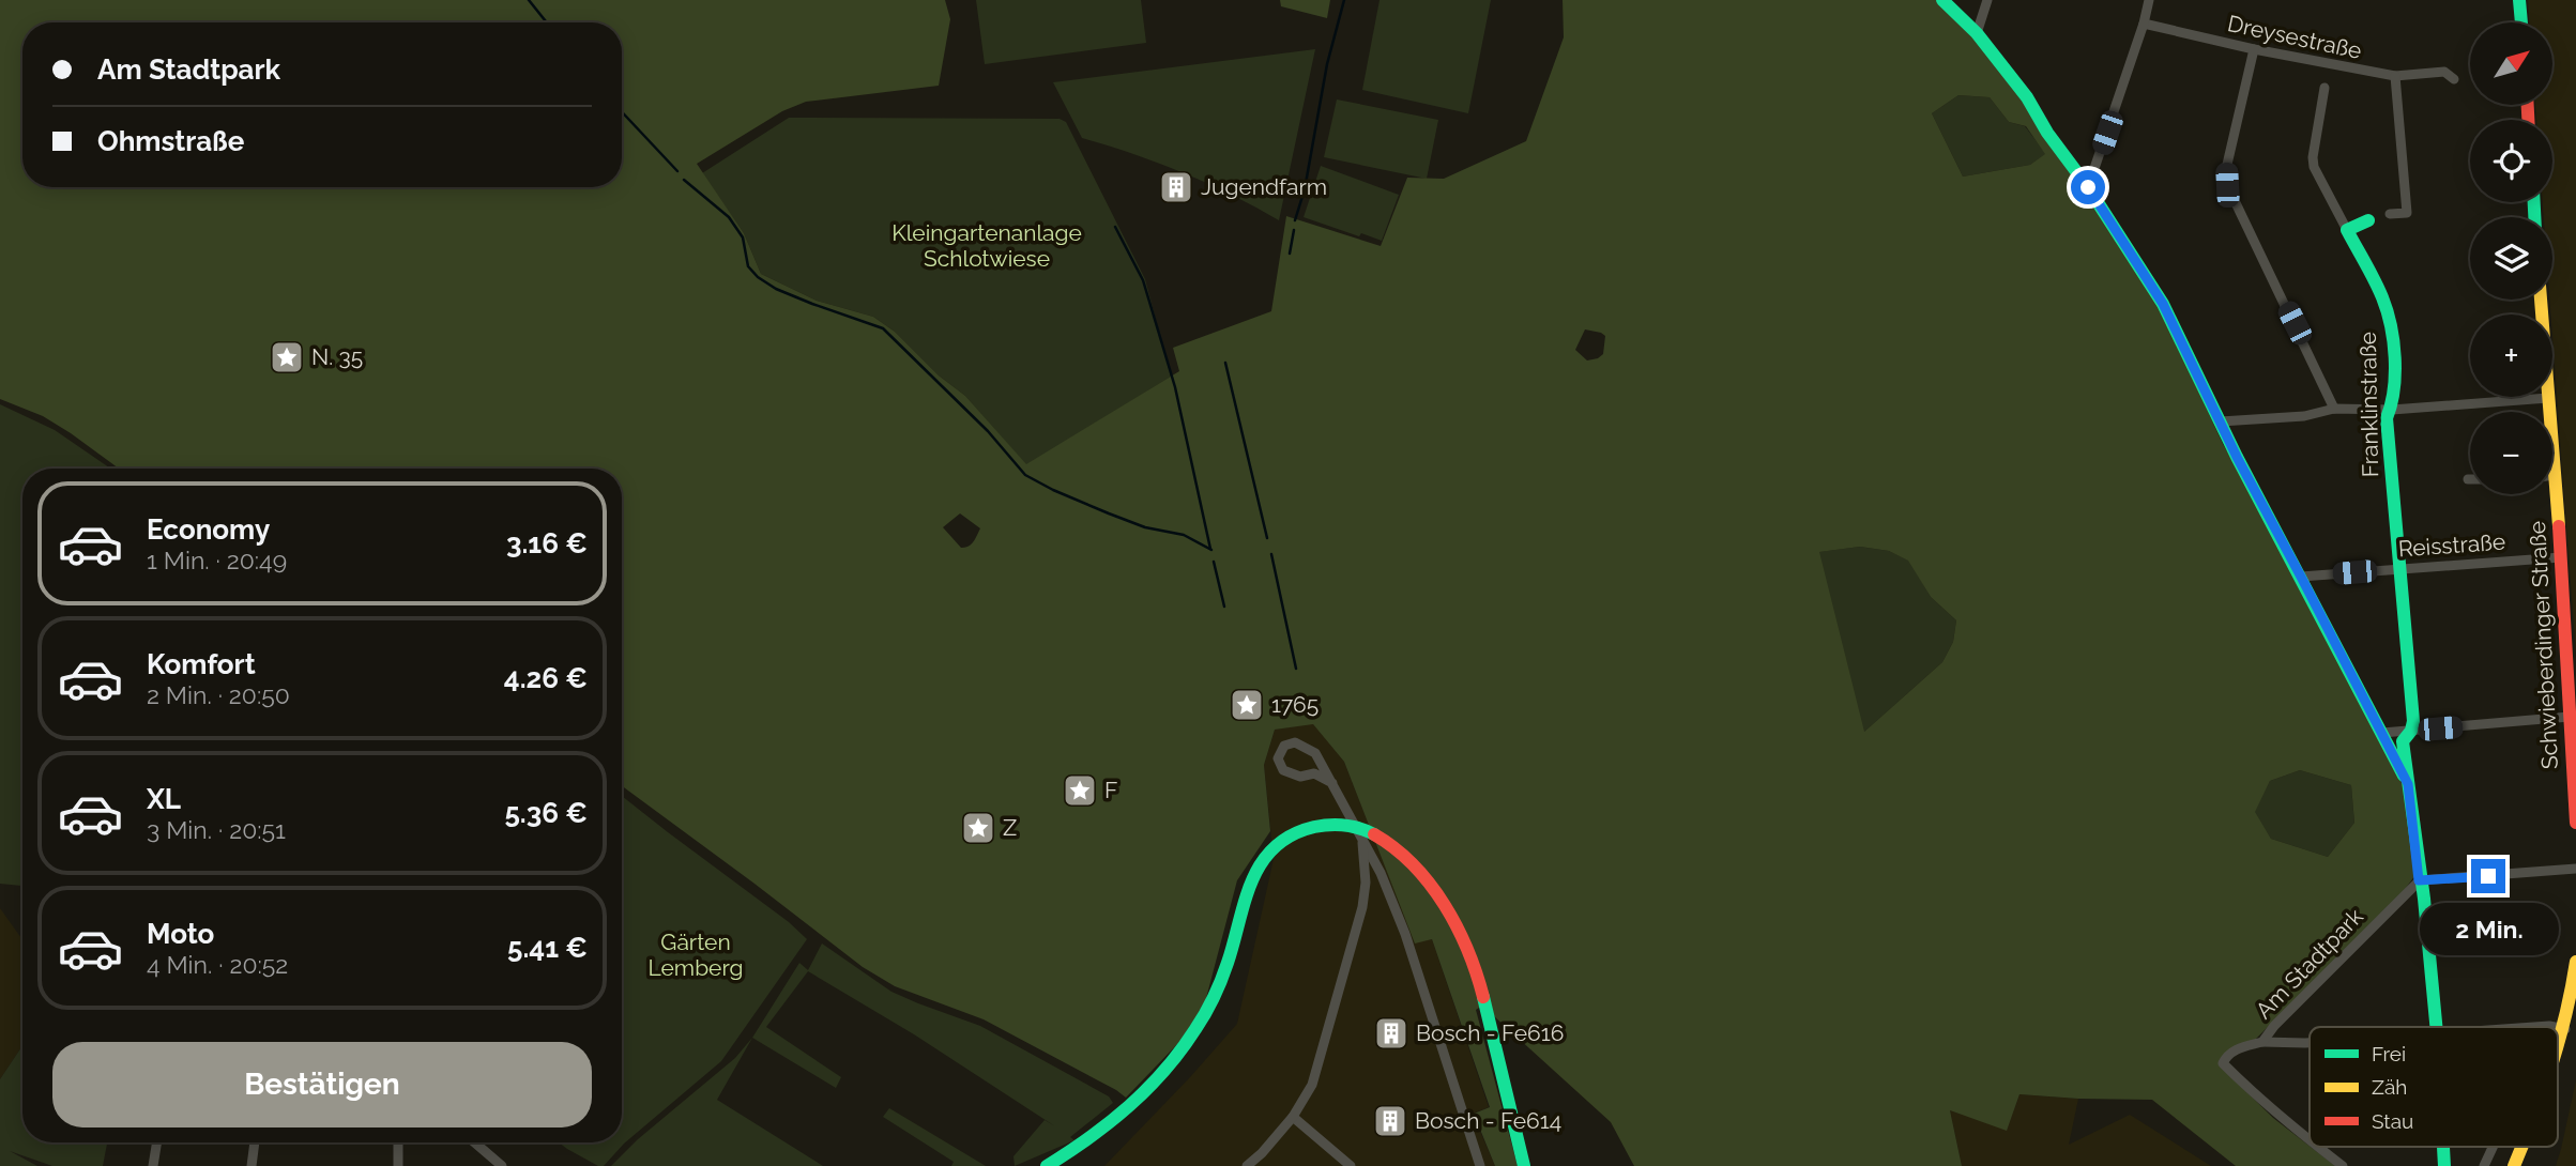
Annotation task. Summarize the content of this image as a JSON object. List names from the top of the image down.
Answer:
{
  "streets": {
    "street": [
      "Dreysestraße",
      "Franklinstraße",
      "Reisstraße",
      "Schwieberdinger Straße",
      "Am Stadtpark"
    ]
  },
  "crossings": [
    ["Franklinstraße", "Reisstraße"],
    ["Franklinstraße", "Am Stadtpark"],
    ["Reisstraße", "Schwieberdinger Straße"]
  ],
  "parks": ["Kleingartenanlage Schlotwiese", "Gärten Lemberg"],
  "places": {
    "building": ["Jugendfarm", "Bosch - Fe616", "Bosch - Fe614"],
    "place": [
      "N. 35",
      "1765",
      "F",
      "Z"
    ]
  },
  "legend": ["Frei", "Zäh", "Stau"],
  "north": "top right",
  "page": {
    "map_buttons": ["+", "−"],
    "banner": ["Am Stadtpark", "Ohmstraße"],
    "list": [
      {
        "name": "Economy",
        "note": "1 Min. · 20:49",
        "value": "3.16 €"
      },
      {
        "name": "Komfort",
        "note": "2 Min. · 20:50",
        "value": "4.26 €"
      },
      {
        "name": "XL",
        "note": "3 Min. · 20:51",
        "value": "5.36 €"
      },
      {
        "name": "Moto",
        "note": "4 Min. · 20:52",
        "value": "5.41 €"
      }
    ],
    "bubble": "2 Min.",
    "buttons": "Bestätigen"
  }
}
